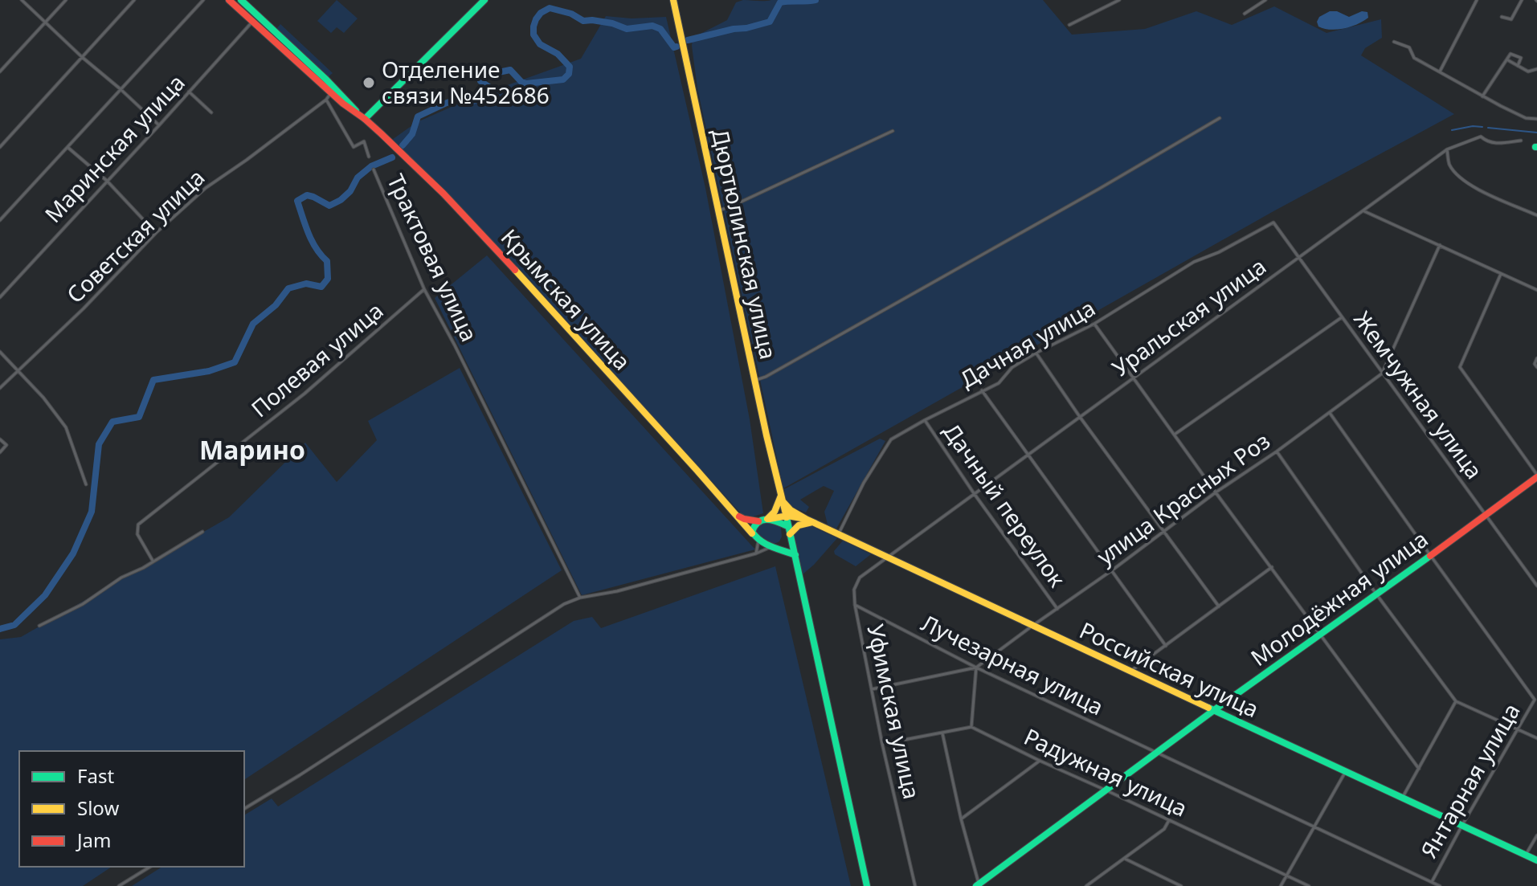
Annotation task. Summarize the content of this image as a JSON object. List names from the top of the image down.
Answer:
{
  "streets": {
    "main road": [
      "Дюртюлинская улица",
      "Крымская улица",
      "Молодёжная улица",
      "Российская улица"
    ],
    "street": [
      "Маринская улица",
      "Советская улица",
      "Трактовая улица",
      "Уральская улица",
      "Дачная улица",
      "Полевая улица",
      "Жемчужная улица",
      "улица Красных Роз",
      "Дачный переулок",
      "Лучезарная улица",
      "Уфимская улица",
      "Радужная улица",
      "Янтарная улица"
    ]
  },
  "crossings": [
    ["Советская улица", "Трактовая улица"],
    ["Дюртюлинская улица", "Крымская улица"],
    ["Дюртюлинская улица", "Российская улица"],
    ["Трактовая улица", "Полевая улица"],
    ["Уральская улица", "Жемчужная улица"],
    ["Уральская улица", "Дачный переулок"],
    ["Уральская улица", "Российская улица"],
    ["Уральская улица", "Уфимская улица"],
    ["Дачная улица", "Жемчужная улица"],
    ["Дачная улица", "Дачный переулок"],
    ["Дачная улица", "Российская улица"],
    ["Жемчужная улица", "улица Красных Роз"],
    ["Жемчужная улица", "Молодёжная улица"],
    ["улица Красных Роз", "Дачный переулок"],
    ["улица Красных Роз", "Лучезарная улица"],
    ["улица Красных Роз", "Российская улица"],
    ["улица Красных Роз", "Уфимская улица"],
    ["улица Красных Роз", "Янтарная улица"],
    ["Молодёжная улица", "Лучезарная улица"],
    ["Молодёжная улица", "Российская улица"],
    ["Молодёжная улица", "Радужная улица"],
    ["Молодёжная улица", "Янтарная улица"],
    ["Лучезарная улица", "Уфимская улица"],
    ["Лучезарная улица", "Янтарная улица"],
    ["Российская улица", "Уфимская улица"],
    ["Российская улица", "Янтарная улица"]
  ],
  "districts": ["Марино"],
  "places": ["Отделение связи №452686"],
  "legend": ["Fast", "Slow", "Jam"]
}
